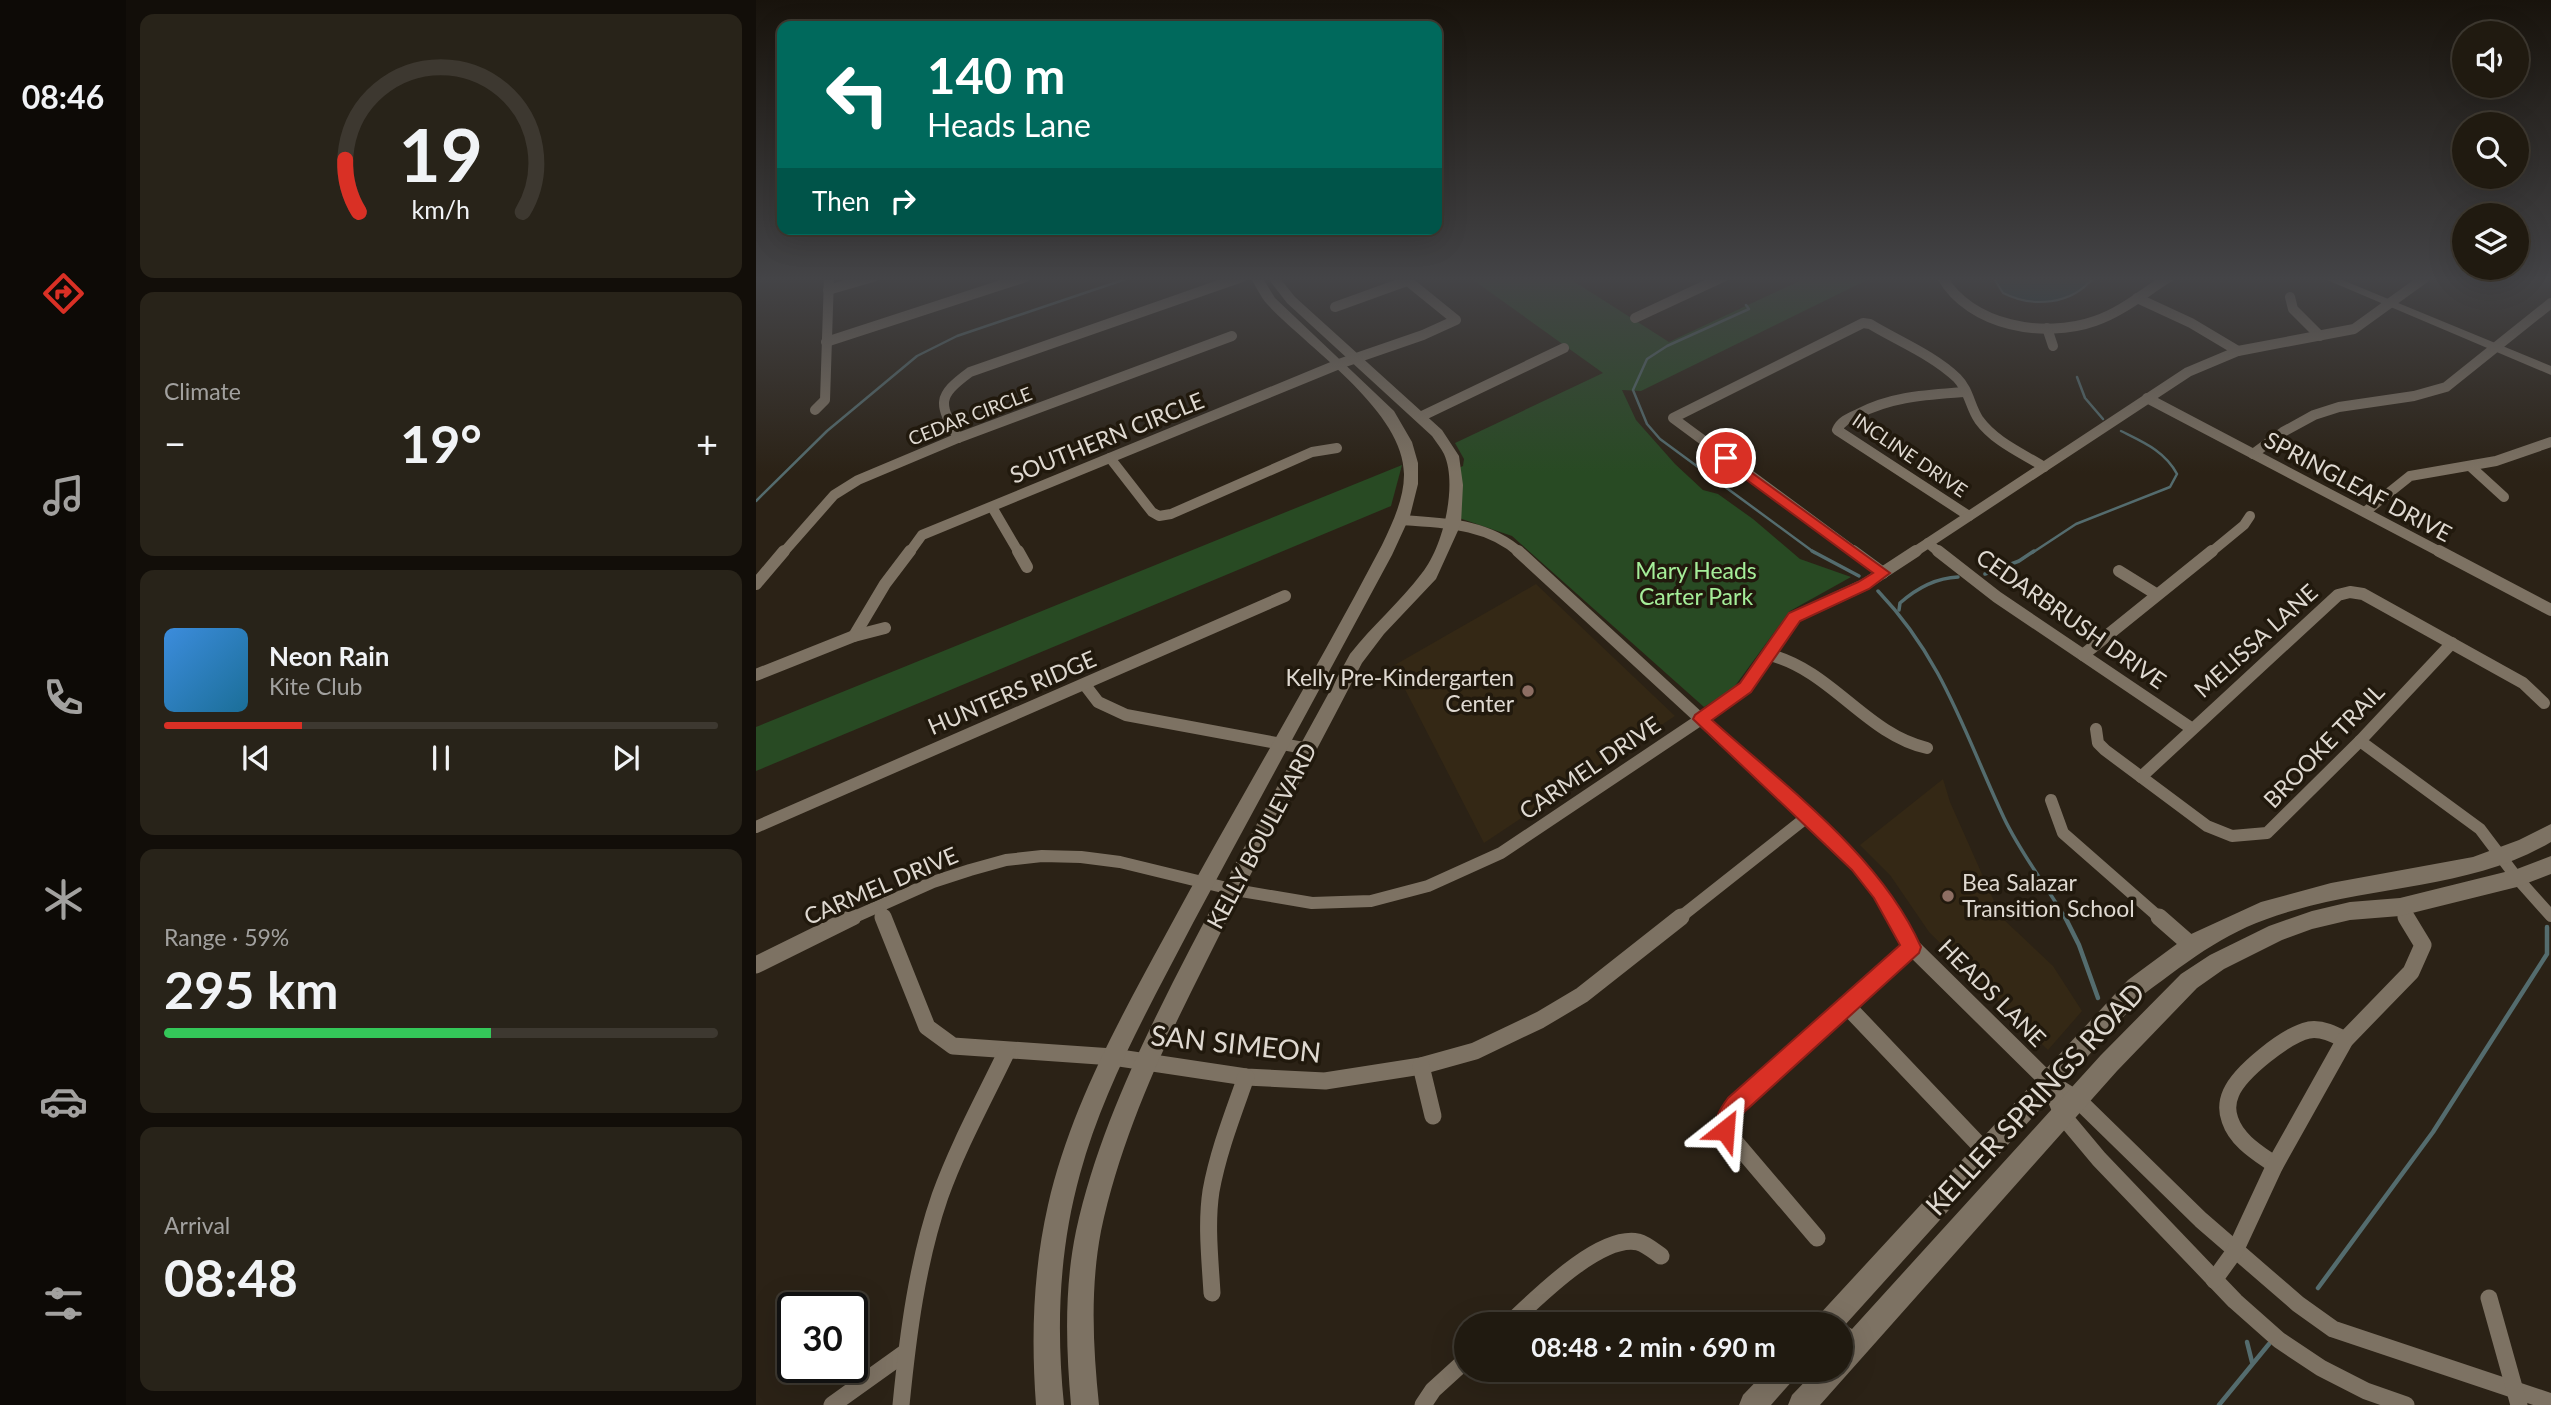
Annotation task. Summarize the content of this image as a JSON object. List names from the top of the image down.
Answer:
{
  "streets": {
    "main road": ["KELLY BOULEVARD", "KELLER SPRINGS ROAD"],
    "street": [
      "CEDAR CIRCLE",
      "SOUTHERN CIRCLE",
      "INCLINE DRIVE",
      "SPRINGLEAF DRIVE",
      "CEDARBRUSH DRIVE",
      "MELISSA LANE",
      "HUNTERS RIDGE",
      "BROOKE TRAIL",
      "CARMEL DRIVE",
      "HEADS LANE",
      "SAN SIMEON"
    ]
  },
  "crossings": [
    ["SOUTHERN CIRCLE", "KELLY BOULEVARD"],
    ["INCLINE DRIVE", "CARMEL DRIVE"],
    ["SPRINGLEAF DRIVE", "CARMEL DRIVE"],
    ["CEDARBRUSH DRIVE", "MELISSA LANE"],
    ["CEDARBRUSH DRIVE", "CARMEL DRIVE"],
    ["MELISSA LANE", "BROOKE TRAIL"],
    ["CARMEL DRIVE", "KELLY BOULEVARD"],
    ["CARMEL DRIVE", "HEADS LANE"],
    ["CARMEL DRIVE", "SAN SIMEON"],
    ["KELLY BOULEVARD", "HEADS LANE"],
    ["KELLY BOULEVARD", "SAN SIMEON"],
    ["HEADS LANE", "SAN SIMEON"],
    ["HEADS LANE", "KELLER SPRINGS ROAD"]
  ],
  "parks": ["Mary Heads Carter Park"],
  "places": ["Kelly Pre-Kindergarten Center", "Bea Salazar Transition School"],
  "page": {
    "tabs": "08:46",
    "turn": ["140 m", "Heads Lane"],
    "then": "Then",
    "tile": [
      "Climate",
      ["Range · 59%", "295 km"],
      ["Arrival", "08:48"]
    ],
    "heat": ["−", "19°", "+"],
    "song": ["Neon Rain", "Kite Club"],
    "limit": "30",
    "trip": "08:48 · 2 min · 690 m",
    "gauge": ["19", "km/h"]
  }
}
